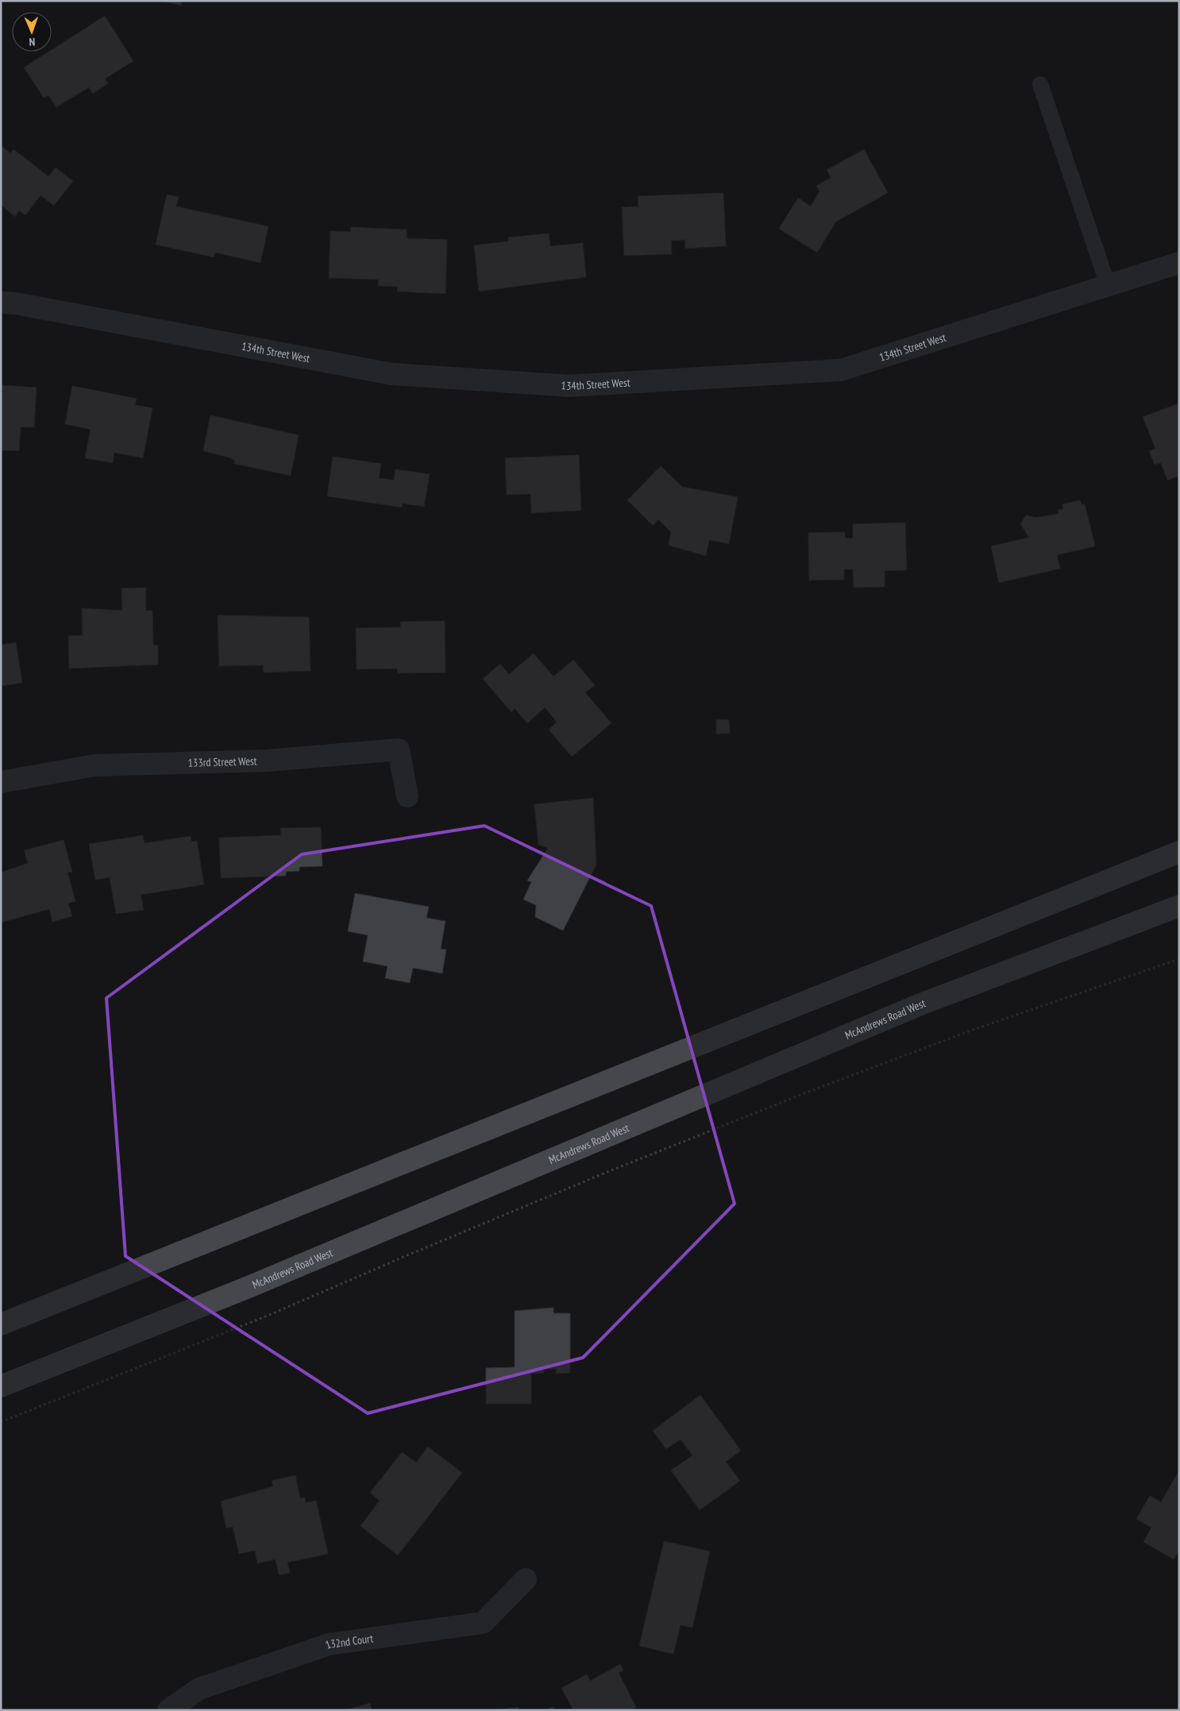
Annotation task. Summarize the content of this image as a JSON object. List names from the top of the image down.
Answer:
{
  "streets": {
    "main road": ["McAndrews Road West"],
    "street": ["134th Street West", "133rd Street West", "132nd Court"]
  },
  "north": "bottom"
}
